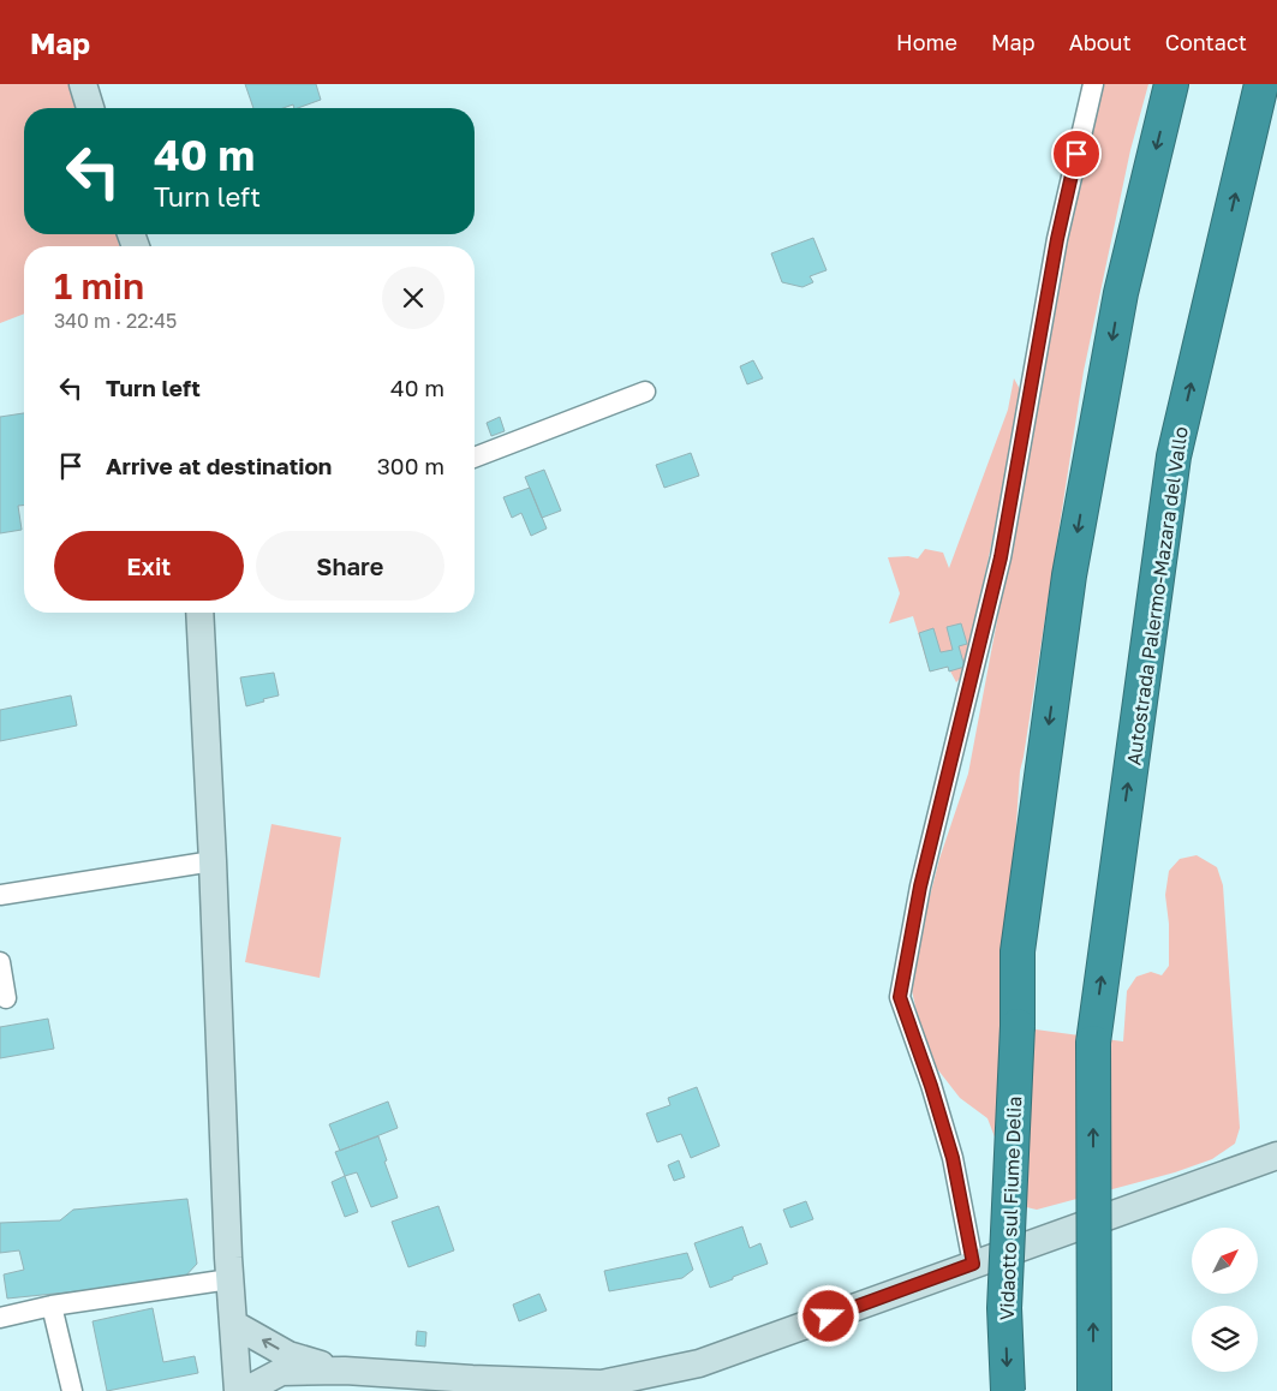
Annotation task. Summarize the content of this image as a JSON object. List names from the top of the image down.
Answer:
{
  "streets": {
    "highway": ["Autostrada Palermo-Mazara del Vallo", "Vidaotto sul Fiume Delia"]
  },
  "one_way": ["Autostrada Palermo-Mazara del Vallo", "Vidaotto sul Fiume Delia"],
  "north": "top right",
  "page": {
    "header": "Map",
    "nav": [
      "Home",
      "Map",
      "About",
      "Contact"
    ],
    "turn": ["40 m", "Turn left"],
    "heading": ["1 min", "340 m · 22:45"],
    "list": [
      {
        "name": "Turn left",
        "value": "40 m"
      },
      {
        "name": "Arrive at destination",
        "value": "300 m"
      }
    ],
    "buttons": ["Exit", "Share"]
  }
}
